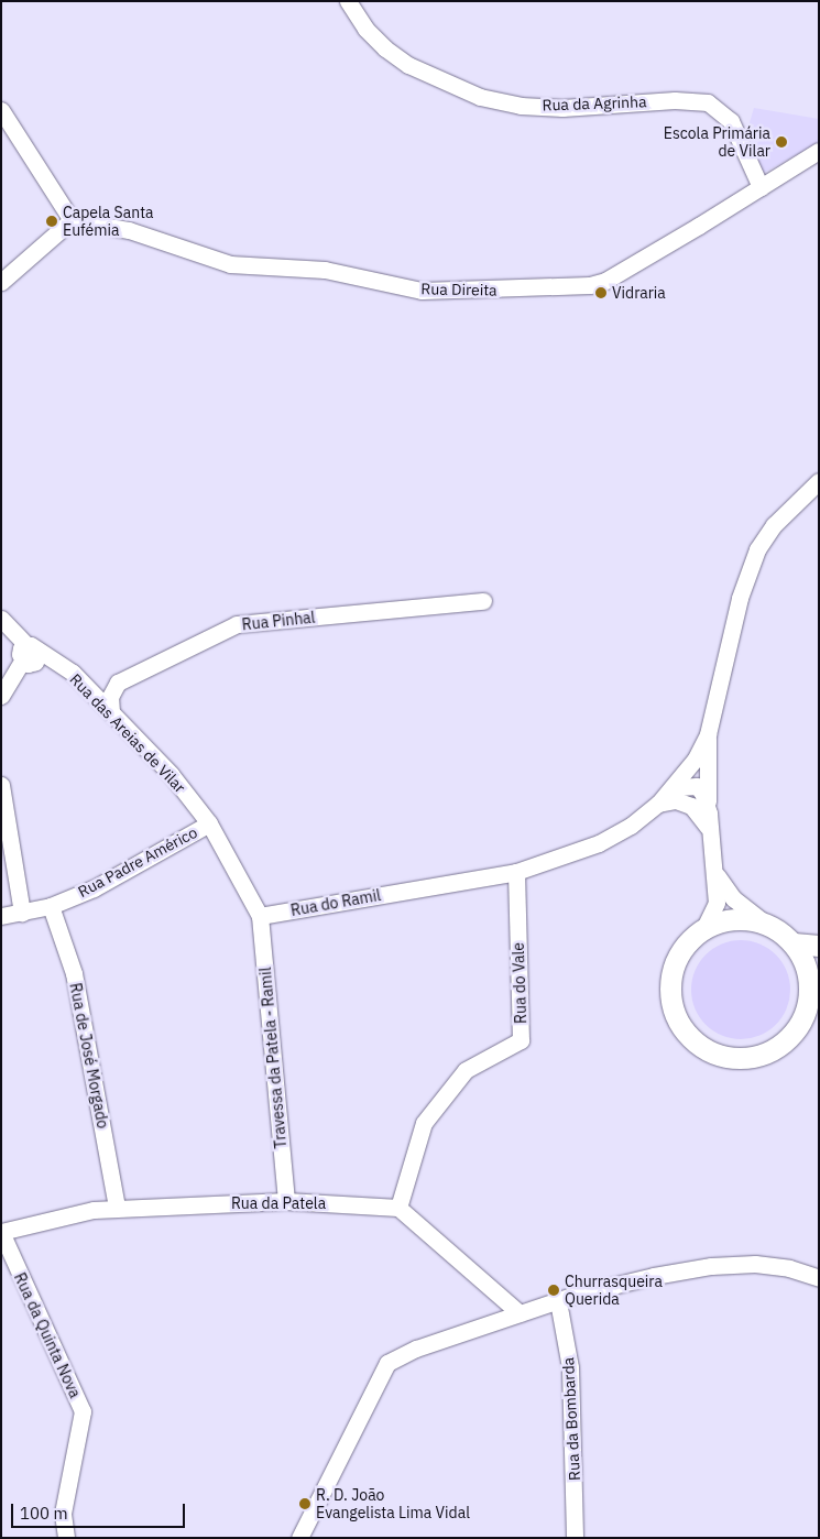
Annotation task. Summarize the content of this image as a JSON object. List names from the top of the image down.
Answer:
{
  "streets": {
    "street": [
      "Rua da Agrinha",
      "Rua Direita",
      "Rua Pinhal",
      "Rua das Areias de Vilar",
      "Rua Padre Américo",
      "Rua do Ramil",
      "Rua do Vale",
      "Rua de José Morgado",
      "Travessa da Patela - Ramil",
      "Rua da Patela",
      "Rua da Quinta Nova",
      "Rua da Bombarda"
    ]
  },
  "crossings": [
    ["Rua da Agrinha", "Rua Direita"],
    ["Rua Pinhal", "Rua das Areias de Vilar"],
    ["Rua das Areias de Vilar", "Rua Padre Américo"],
    ["Rua Padre Américo", "Rua de José Morgado"],
    ["Rua do Ramil", "Rua do Vale"],
    ["Rua do Ramil", "Travessa da Patela - Ramil"],
    ["Rua do Vale", "Rua da Patela"],
    ["Rua de José Morgado", "Rua da Patela"],
    ["Travessa da Patela - Ramil", "Rua da Patela"],
    ["Rua da Patela", "Rua da Quinta Nova"]
  ],
  "places": [
    "Escola Primária de Vilar",
    "Capela Santa Eufémia",
    "Vidraria",
    "Churrasqueira Querida",
    "R. D. João Evangelista Lima Vidal"
  ],
  "scale_bar": "100 m"
}
